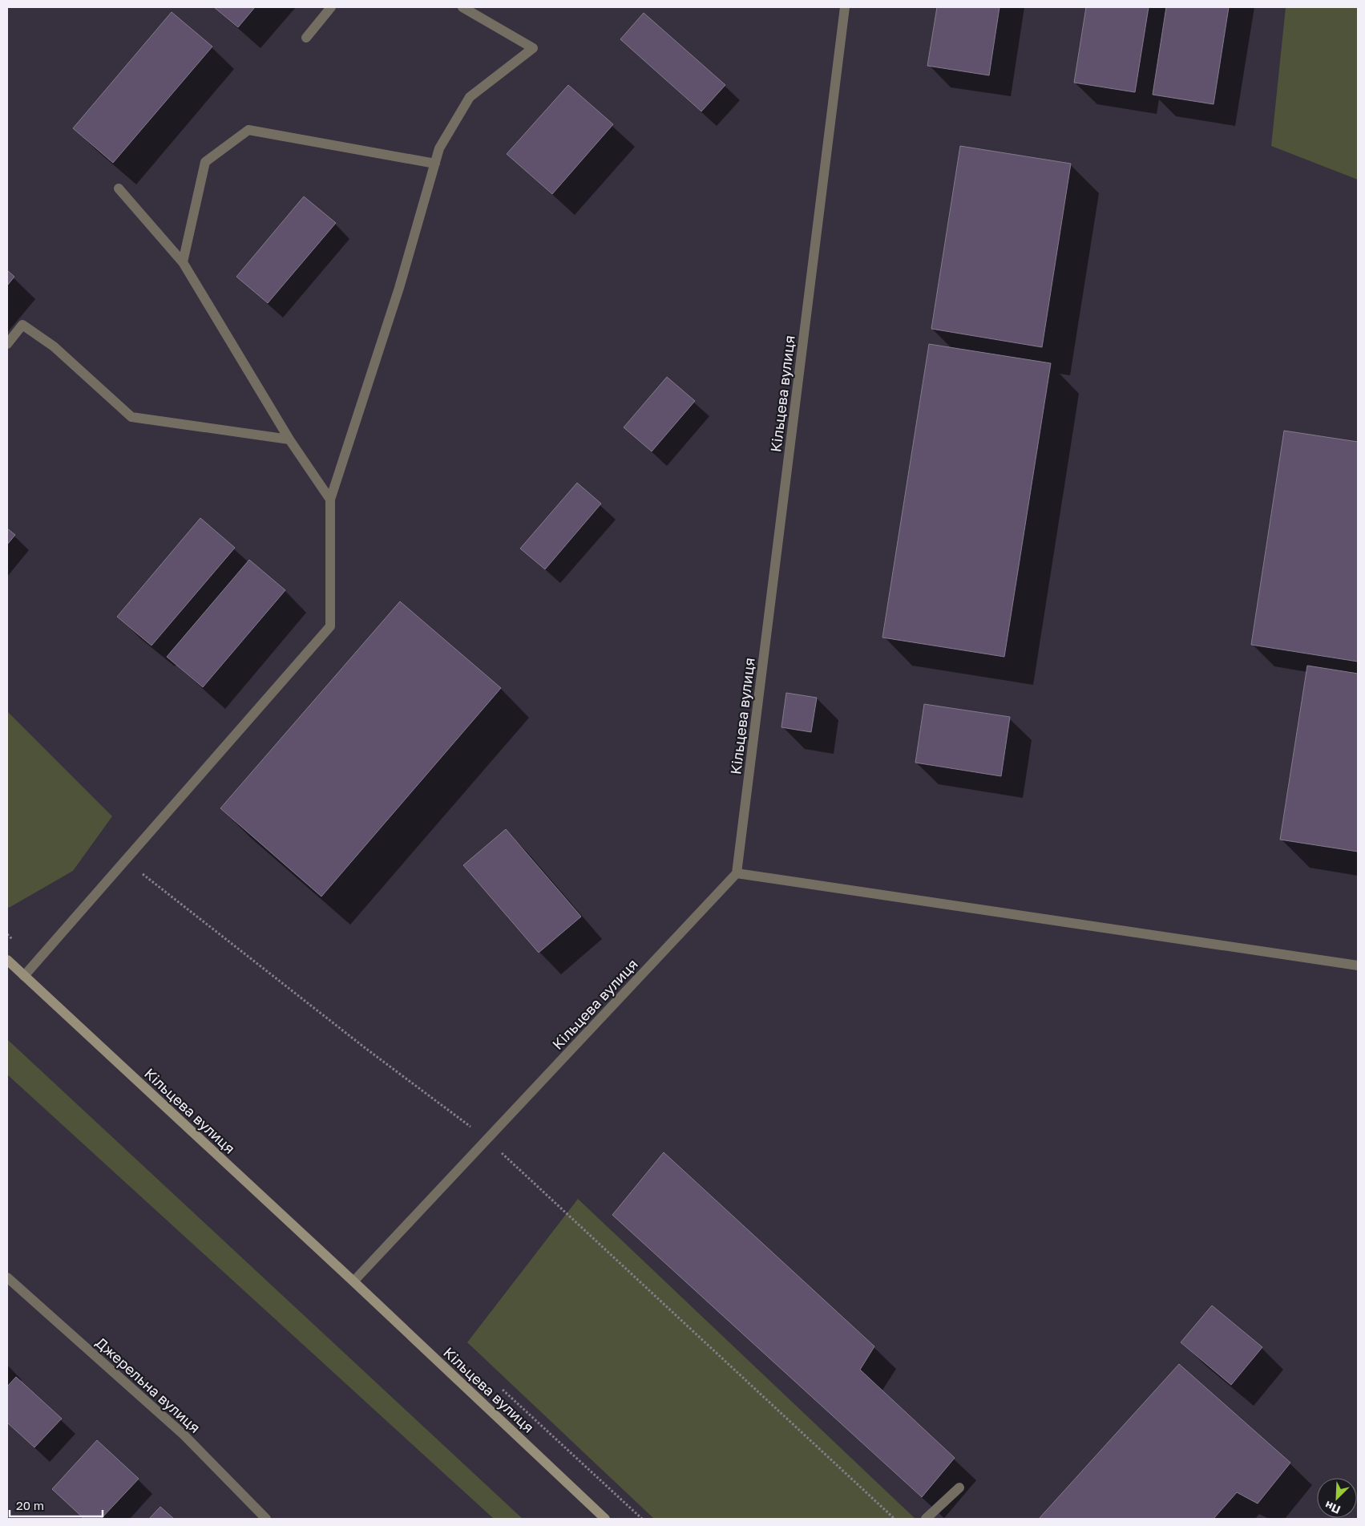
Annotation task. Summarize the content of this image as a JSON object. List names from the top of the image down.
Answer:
{
  "streets": {
    "main road": ["Кільцева вулиця"],
    "street": ["Джерельна вулиця"]
  },
  "scale_bar": "20 m",
  "north": "bottom left"
}
